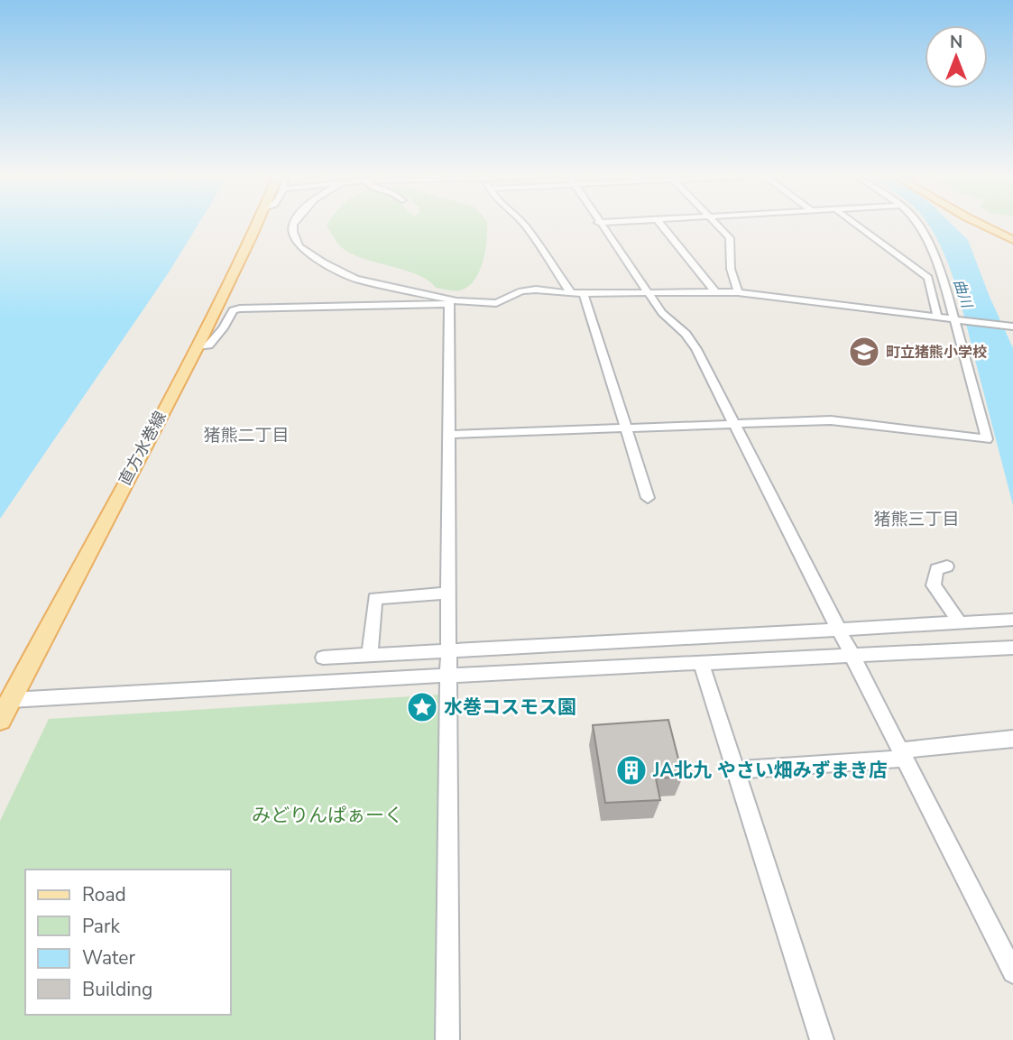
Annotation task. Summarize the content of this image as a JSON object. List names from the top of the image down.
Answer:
{
  "streets": {
    "main road": ["直方水巻線"]
  },
  "districts": ["猪熊二丁目", "猪熊三丁目"],
  "water": ["曲川"],
  "parks": ["みどりんぱぁーく"],
  "places": {
    "school or university": ["町立猪熊小学校"],
    "place": ["水巻コスモス園"],
    "building": ["JA北九 やさい畑みずまき店"]
  },
  "legend": [
    "Road",
    "Park",
    "Water",
    "Building"
  ],
  "north": "top"
}
